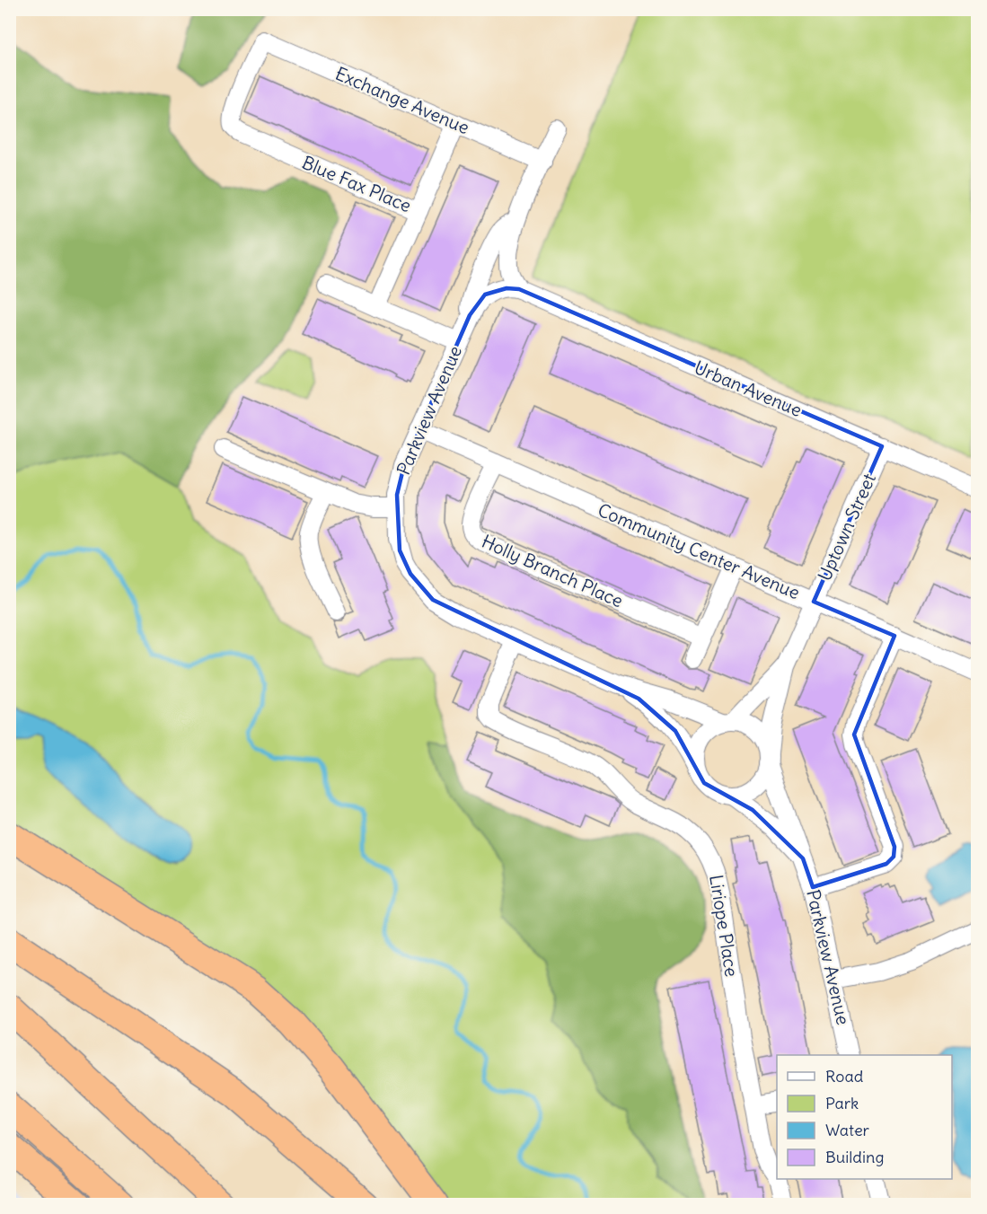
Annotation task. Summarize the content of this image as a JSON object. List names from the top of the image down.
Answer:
{
  "streets": {
    "street": [
      "Exchange Avenue",
      "Blue Fax Place",
      "Urban Avenue",
      "Parkview Avenue",
      "Uptown Street",
      "Community Center Avenue",
      "Holly Branch Place",
      "Liriope Place"
    ]
  },
  "crossings": [
    ["Exchange Avenue", "Blue Fax Place"],
    ["Exchange Avenue", "Parkview Avenue"],
    ["Urban Avenue", "Parkview Avenue"],
    ["Urban Avenue", "Uptown Street"],
    ["Parkview Avenue", "Uptown Street"],
    ["Parkview Avenue", "Community Center Avenue"],
    ["Parkview Avenue", "Liriope Place"],
    ["Uptown Street", "Community Center Avenue"],
    ["Community Center Avenue", "Holly Branch Place"]
  ],
  "legend": [
    "Road",
    "Park",
    "Water",
    "Building"
  ]
}
